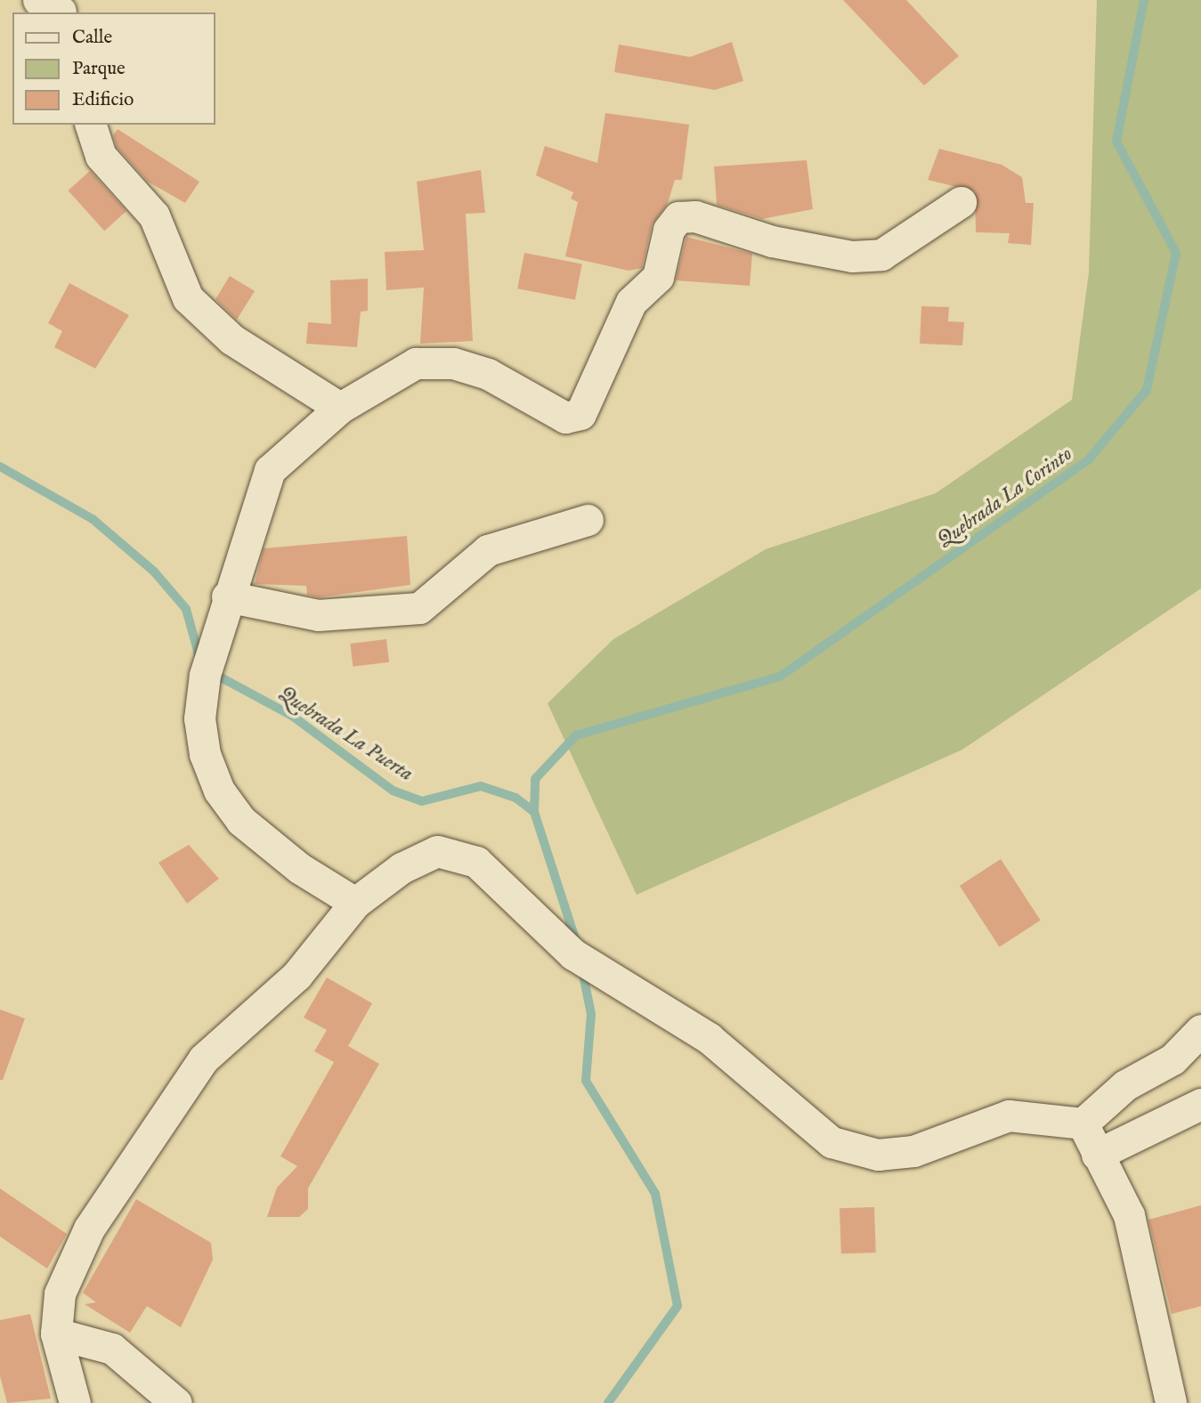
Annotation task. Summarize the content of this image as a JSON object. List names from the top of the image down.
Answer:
{
  "water": ["Quebrada La Corinto", "Quebrada La Puerta"],
  "legend": ["Calle", "Parque", "Edificio"]
}
